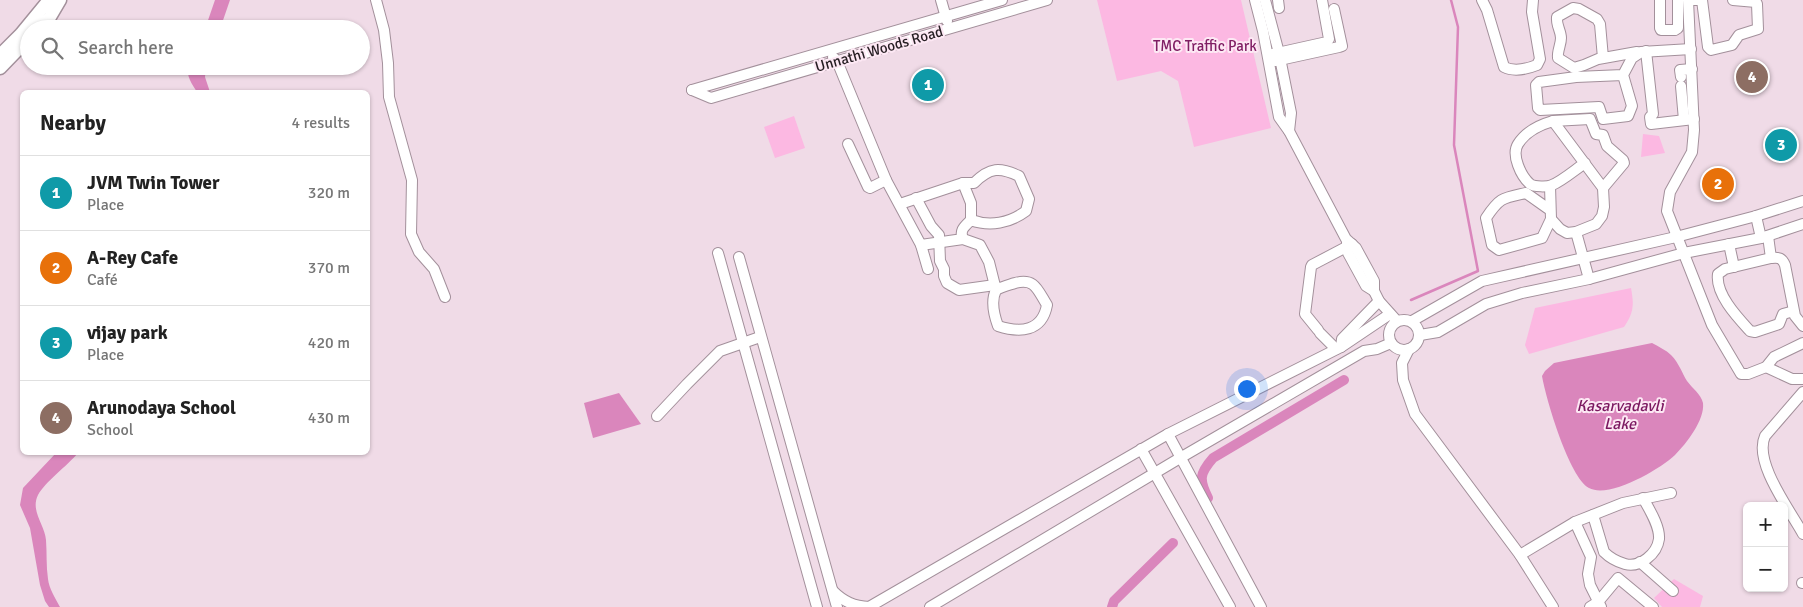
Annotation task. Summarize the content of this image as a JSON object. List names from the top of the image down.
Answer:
{
  "streets": {
    "street": ["Unnathi Woods Road"]
  },
  "water": ["Kasarvadavli Lake"],
  "parks": ["TMC Traffic Park"],
  "page": {
    "search": "Search here",
    "pins": [
      "4",
      "1",
      "3",
      "2"
    ],
    "heading": ["Nearby", "4 results"],
    "list": [
      {
        "mark": "1",
        "name": "JVM Twin Tower",
        "note": "Place",
        "value": "320 m"
      },
      {
        "mark": "2",
        "name": "A-Rey Cafe",
        "note": "Café",
        "value": "370 m"
      },
      {
        "mark": "3",
        "name": "vijay park",
        "note": "Place",
        "value": "420 m"
      },
      {
        "mark": "4",
        "name": "Arunodaya School",
        "note": "School",
        "value": "430 m"
      }
    ],
    "map_buttons": ["+", "−"]
  }
}
